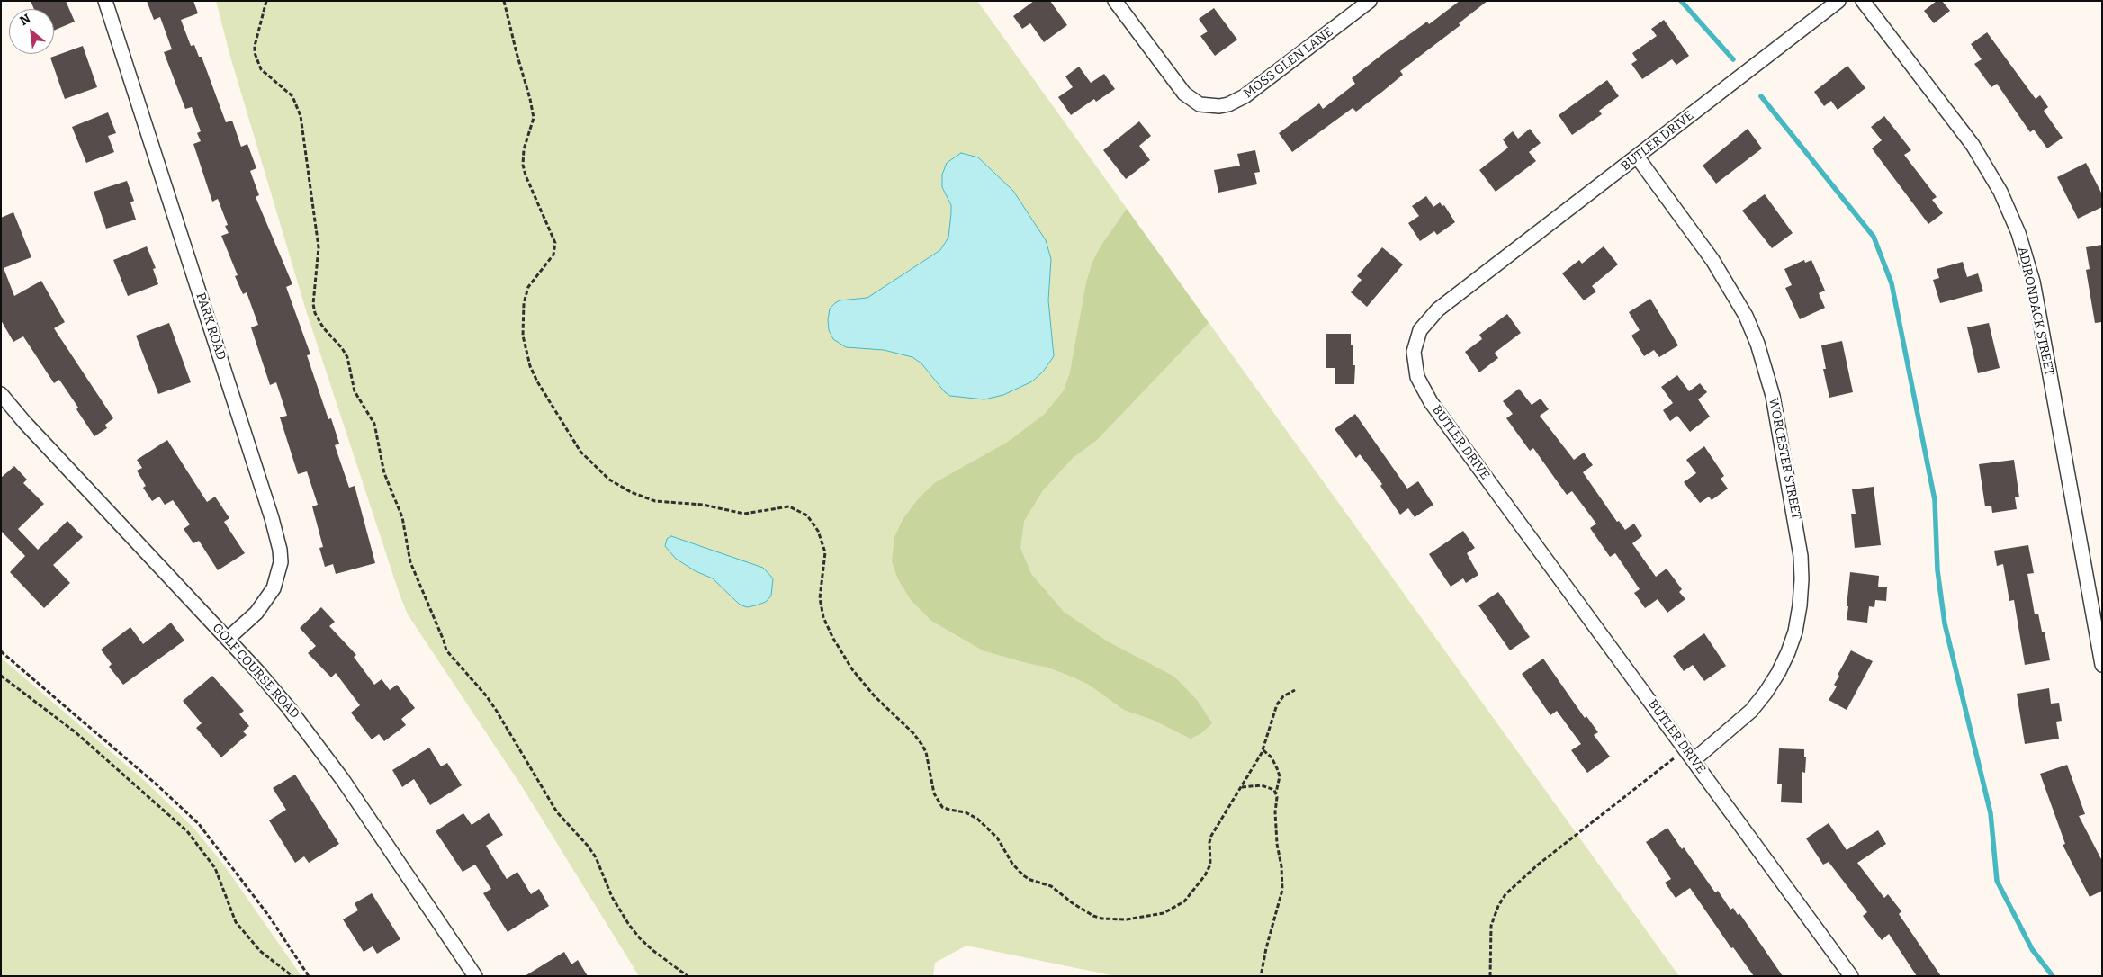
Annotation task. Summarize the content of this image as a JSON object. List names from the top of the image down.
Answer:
{
  "streets": {
    "street": [
      "MOSS GLEN LANE",
      "BUTLER DRIVE",
      "ADIRONDACK STREET",
      "PARK ROAD",
      "WORCESTER STREET",
      "GOLF COURSE ROAD"
    ]
  },
  "crossings": [
    ["BUTLER DRIVE", "WORCESTER STREET"],
    ["PARK ROAD", "GOLF COURSE ROAD"]
  ],
  "north": "top left"
}
